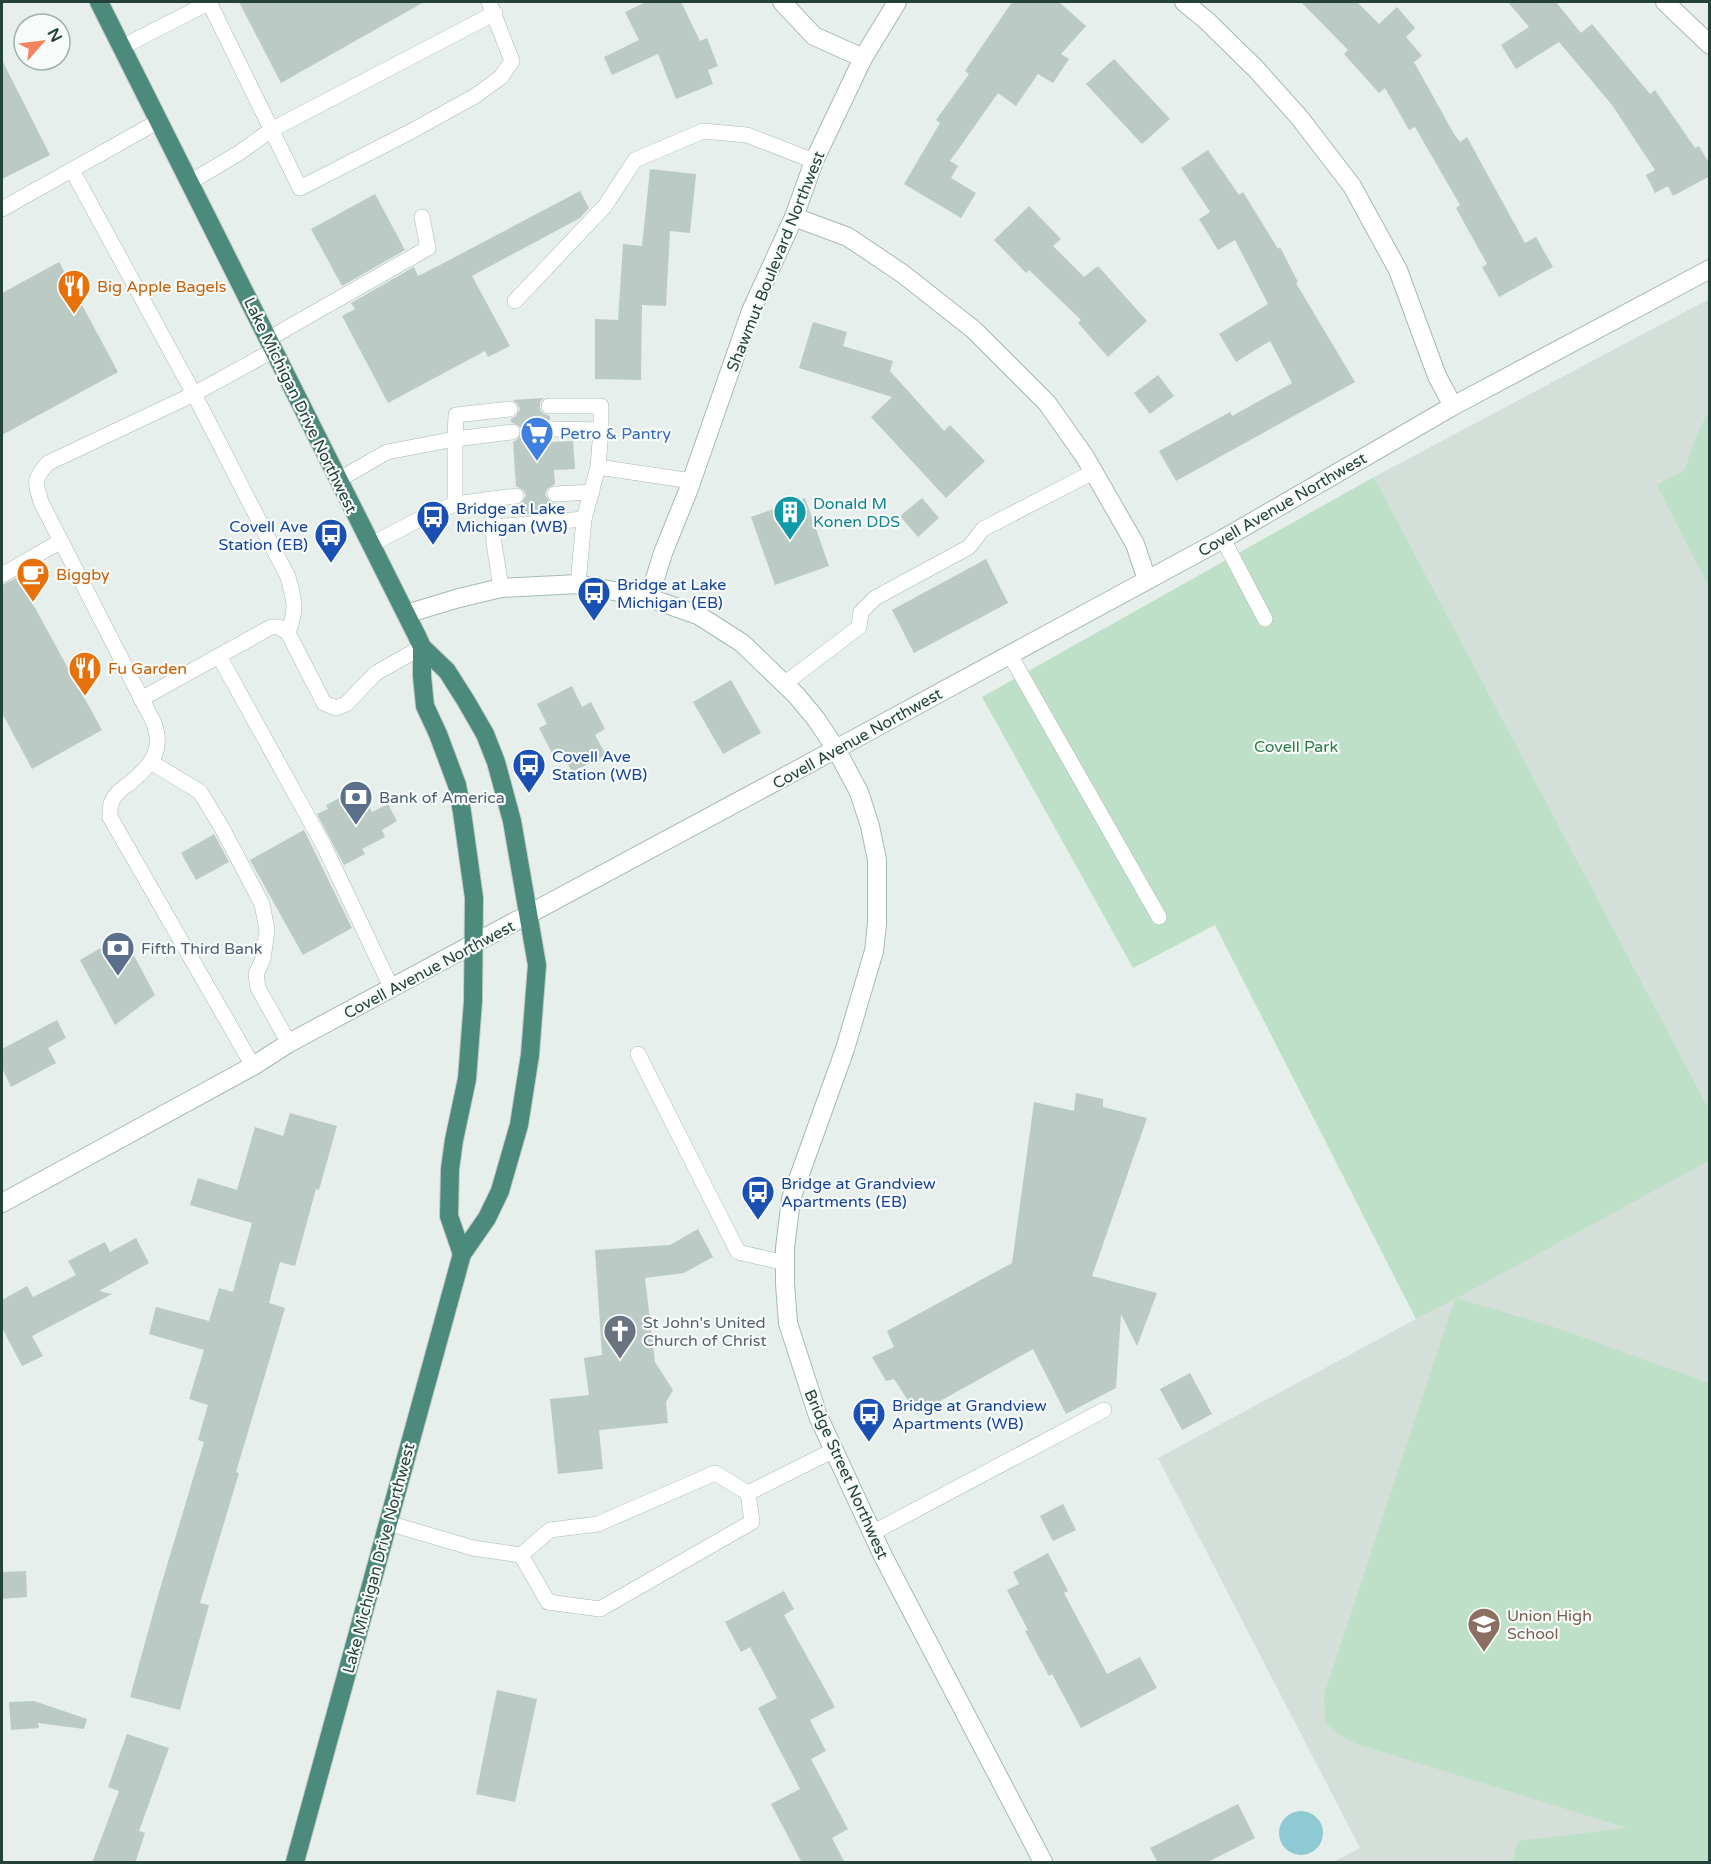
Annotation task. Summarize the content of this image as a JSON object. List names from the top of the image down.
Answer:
{
  "streets": {
    "highway": ["Lake Michigan Drive Northwest"],
    "street": ["Shawmut Boulevard Northwest", "Covell Avenue Northwest", "Bridge Street Northwest"]
  },
  "crossings": [
    ["Shawmut Boulevard Northwest", "Bridge Street Northwest"],
    ["Lake Michigan Drive Northwest", "Covell Avenue Northwest"],
    ["Lake Michigan Drive Northwest", "Bridge Street Northwest"],
    ["Covell Avenue Northwest", "Bridge Street Northwest"]
  ],
  "parks": ["Covell Park"],
  "places": {
    "restaurant": ["Big Apple Bagels", "Fu Garden"],
    "supermarket": ["Petro & Pantry"],
    "building": ["Donald M Konen DDS"],
    "bus stop": [
      "Bridge at Lake Michigan (WB)",
      "Covell Ave Station (EB)",
      "Bridge at Lake Michigan (EB)",
      "Covell Ave Station (WB)",
      "Bridge at Grandview Apartments (EB)",
      "Bridge at Grandview Apartments (WB)"
    ],
    "cafe": ["Biggby"],
    "bank": ["Bank of America", "Fifth Third Bank"],
    "church": ["St John's United Church of Christ"],
    "school or university": ["Union High School"]
  },
  "north": "top right"
}
